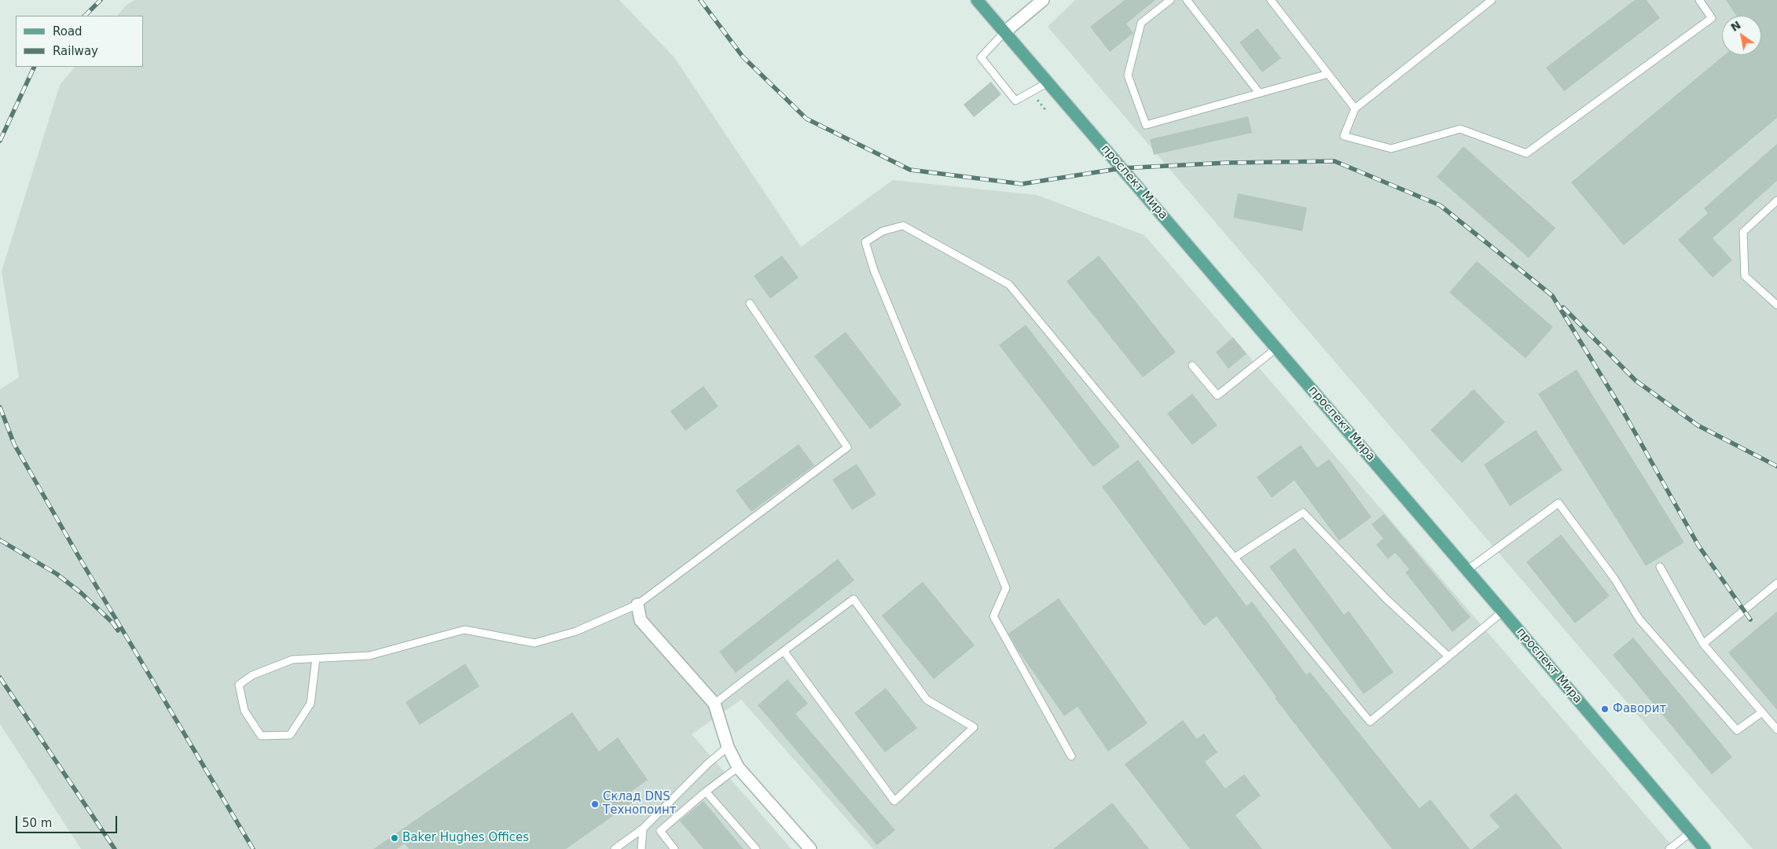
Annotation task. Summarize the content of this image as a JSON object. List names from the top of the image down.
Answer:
{
  "streets": {
    "main road": ["проспект Мира"]
  },
  "places": ["Фаворит", "Склад DNS Технопоинт", "Baker Hughes Offices"],
  "legend": ["Road", "Railway"],
  "scale_bar": "50 m",
  "north": "top left"
}
